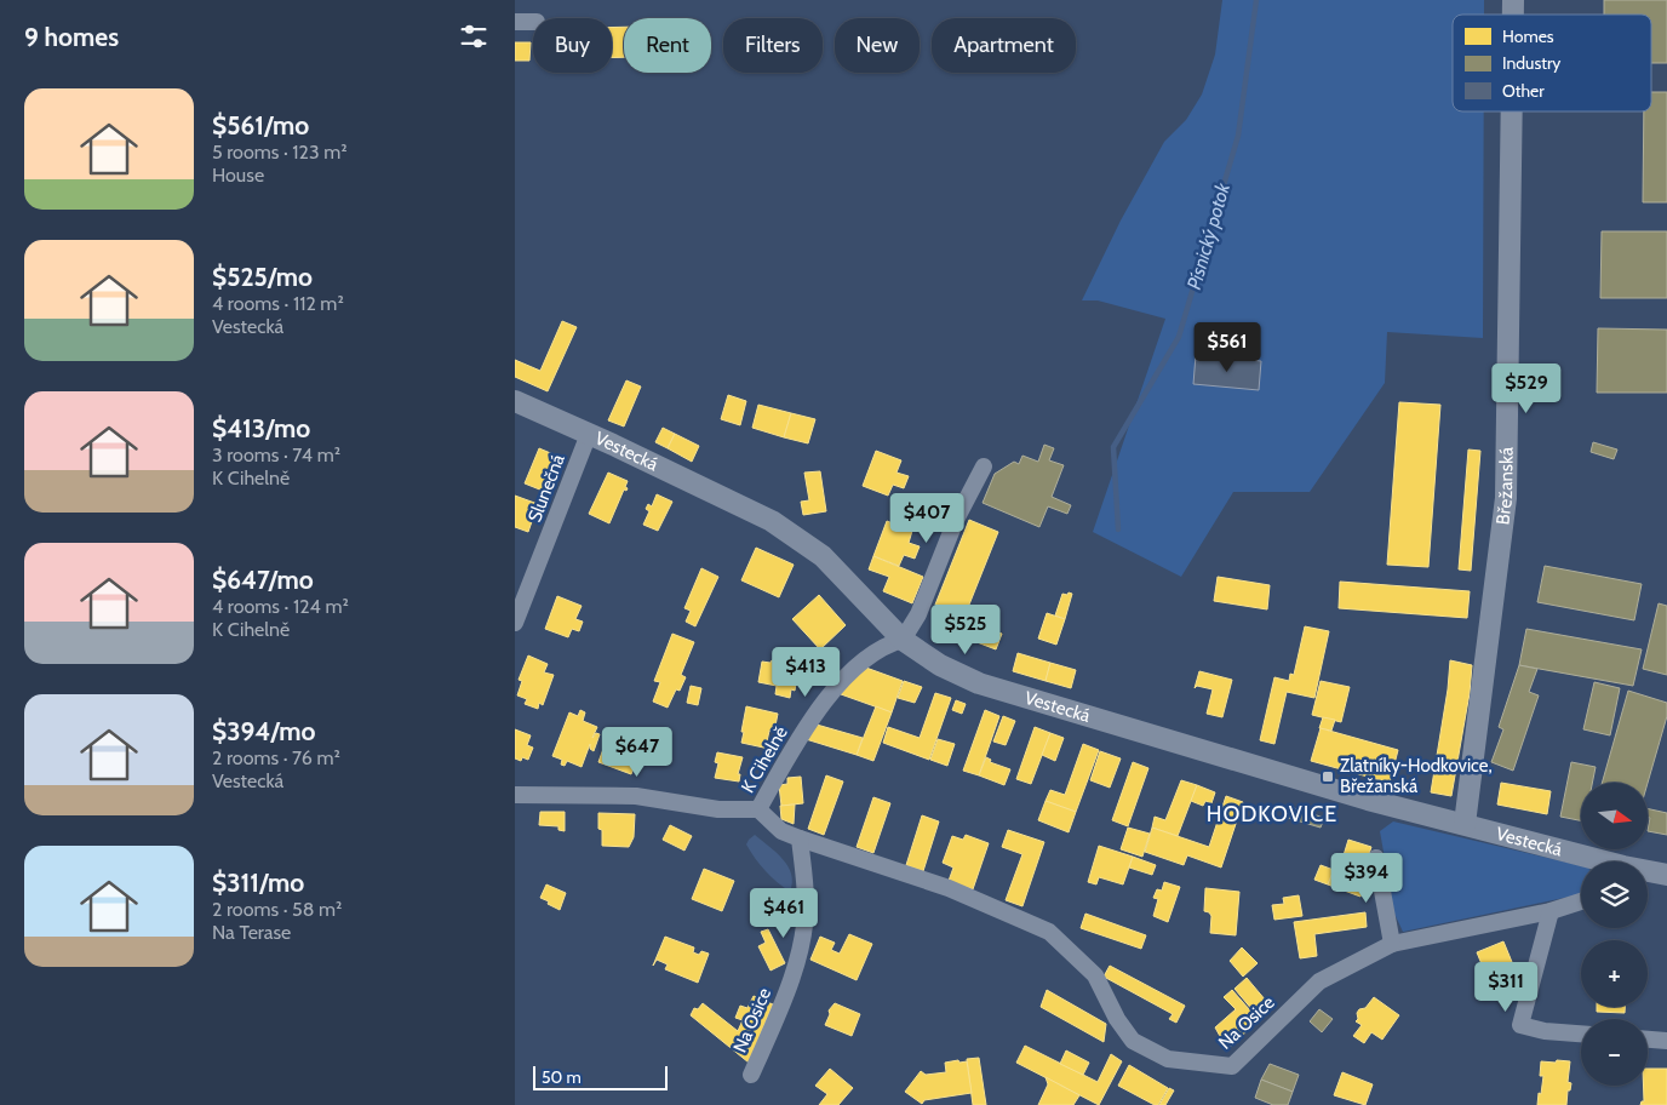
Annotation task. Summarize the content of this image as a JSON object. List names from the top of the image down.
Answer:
{
  "streets": {
    "street": [
      "Vestecká",
      "Břežanská",
      "Slunečná",
      "K Cihelně",
      "Na Osice"
    ]
  },
  "crossings": [
    ["Vestecká", "Břežanská"],
    ["Vestecká", "Slunečná"],
    ["Vestecká", "K Cihelně"],
    ["K Cihelně", "Na Osice"]
  ],
  "districts": ["HODKOVICE"],
  "water": ["Písnický potok"],
  "places": {
    "transit": ["Zlatníky-Hodkovice, Břežanská"]
  },
  "legend": ["Homes", "Industry", "Other"],
  "scale_bar": "50 m",
  "north": "right",
  "page": {
    "heading": "9 homes",
    "chip": [
      "Buy",
      "Rent",
      "Filters",
      "New",
      "Apartment"
    ],
    "list": [
      {
        "name": "$561/mo",
        "note": "5 rooms · 123 m² · House"
      },
      {
        "name": "$525/mo",
        "note": "4 rooms · 112 m² · Vestecká"
      },
      {
        "name": "$413/mo",
        "note": "3 rooms · 74 m² · K Cihelně"
      },
      {
        "name": "$647/mo",
        "note": "4 rooms · 124 m² · K Cihelně"
      },
      {
        "name": "$394/mo",
        "note": "2 rooms · 76 m² · Vestecká"
      },
      {
        "name": "$311/mo",
        "note": "2 rooms · 58 m² · Na Terase"
      }
    ],
    "price": [
      "$561",
      "$529",
      "$407",
      "$525",
      "$413",
      "$647",
      "$394",
      "$461",
      "$311"
    ],
    "map_buttons": ["+", "−"],
    "scale": "50 m"
  }
}
